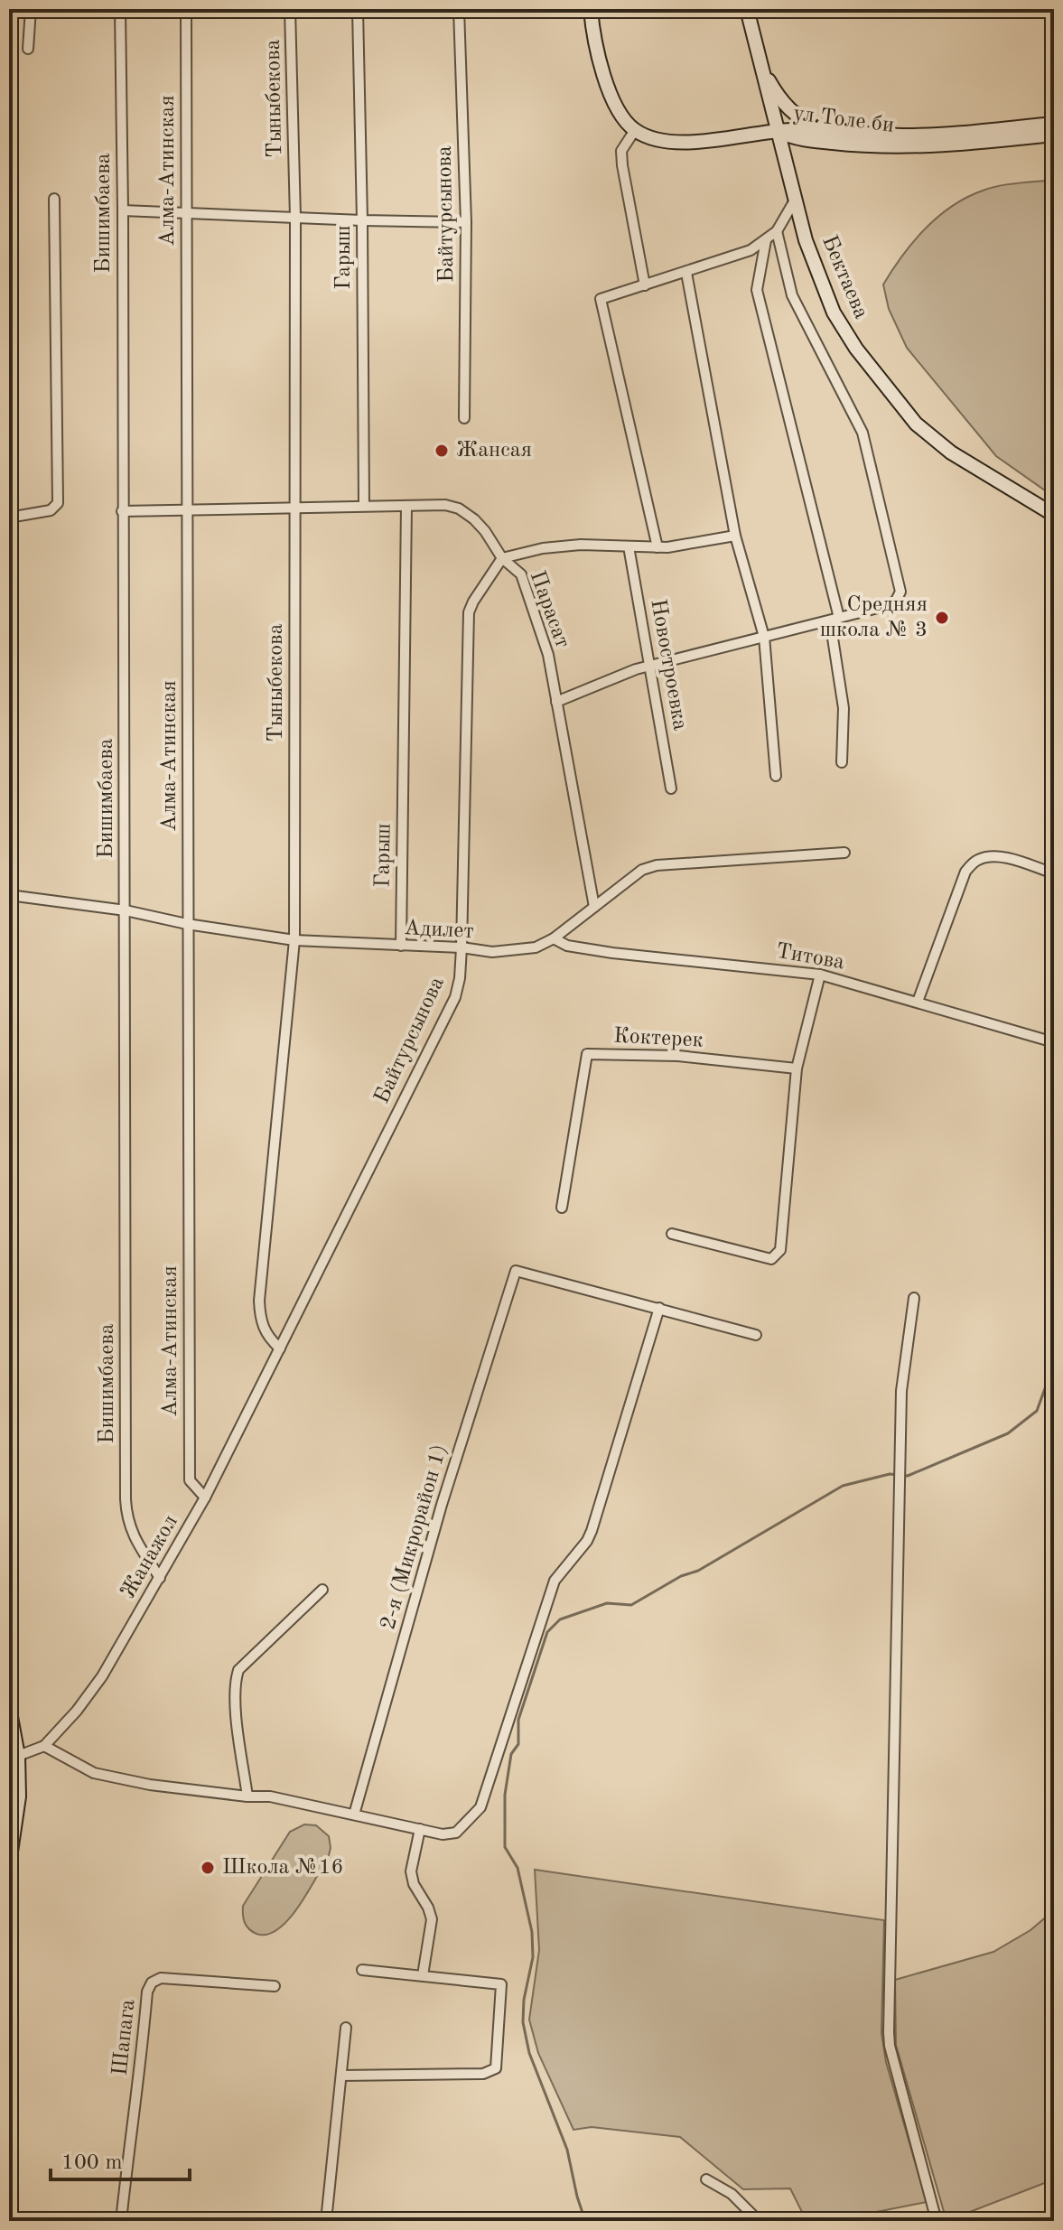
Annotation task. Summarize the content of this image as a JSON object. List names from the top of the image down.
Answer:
{
  "streets": {
    "main road": ["ул.Толе би", "Бектаева"],
    "street": [
      "Тыныбекова",
      "Алма-Атинская",
      "Бишимбаева",
      "Байтурсынова",
      "Гарыш",
      "Парасат",
      "Новостроевка",
      "Адилет",
      "Титова",
      "Коктерек",
      "2-я (Микрорайон 1)",
      "Жанажол",
      "Шапага"
    ]
  },
  "crossings": [
    ["Тыныбекова", "Байтурсынова"],
    ["Тыныбекова", "Парасат"],
    ["Тыныбекова", "Адилет"],
    ["Тыныбекова", "Жанажол"],
    ["ул.Толе би", "Бектаева"],
    ["Алма-Атинская", "Парасат"],
    ["Алма-Атинская", "Адилет"],
    ["Алма-Атинская", "Жанажол"],
    ["Бишимбаева", "Парасат"],
    ["Бишимбаева", "Адилет"],
    ["Бишимбаева", "Жанажол"],
    ["Байтурсынова", "Парасат"],
    ["Байтурсынова", "Адилет"],
    ["Байтурсынова", "Жанажол"],
    ["Гарыш", "Парасат"],
    ["Гарыш", "Адилет"],
    ["Парасат", "Адилет"],
    ["Адилет", "Титова"]
  ],
  "places": ["Жансая", "Средняя школа № 3", "Школа №16"],
  "scale_bar": "100 m"
}
